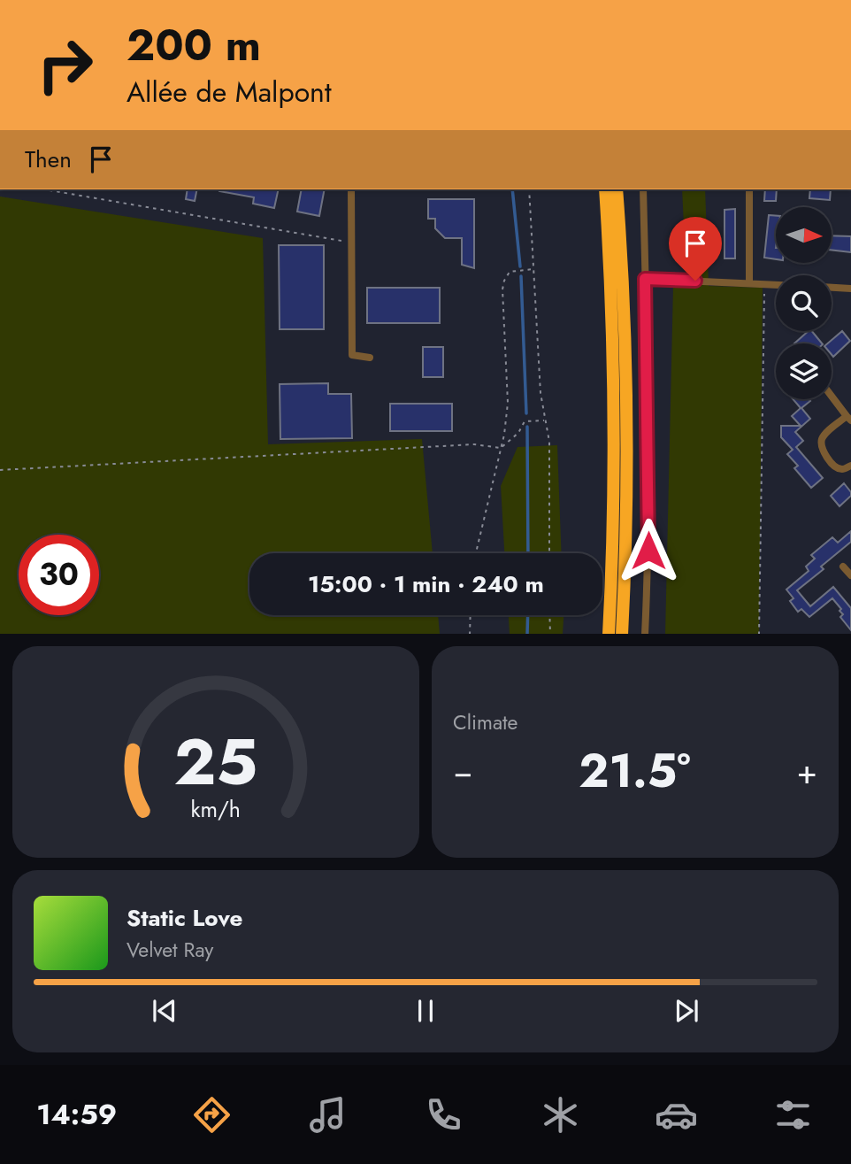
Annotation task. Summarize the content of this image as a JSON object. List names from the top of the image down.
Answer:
{
  "north": "right",
  "page": {
    "turn": ["200 m", "Allée de Malpont"],
    "then": "Then",
    "limit": "30",
    "trip": "15:00 · 1 min · 240 m",
    "tile": "Climate",
    "heat": ["−", "21.5°", "+"],
    "song": ["Static Love", "Velvet Ray"],
    "tabs": "14:59",
    "gauge": ["25", "km/h"]
  }
}
